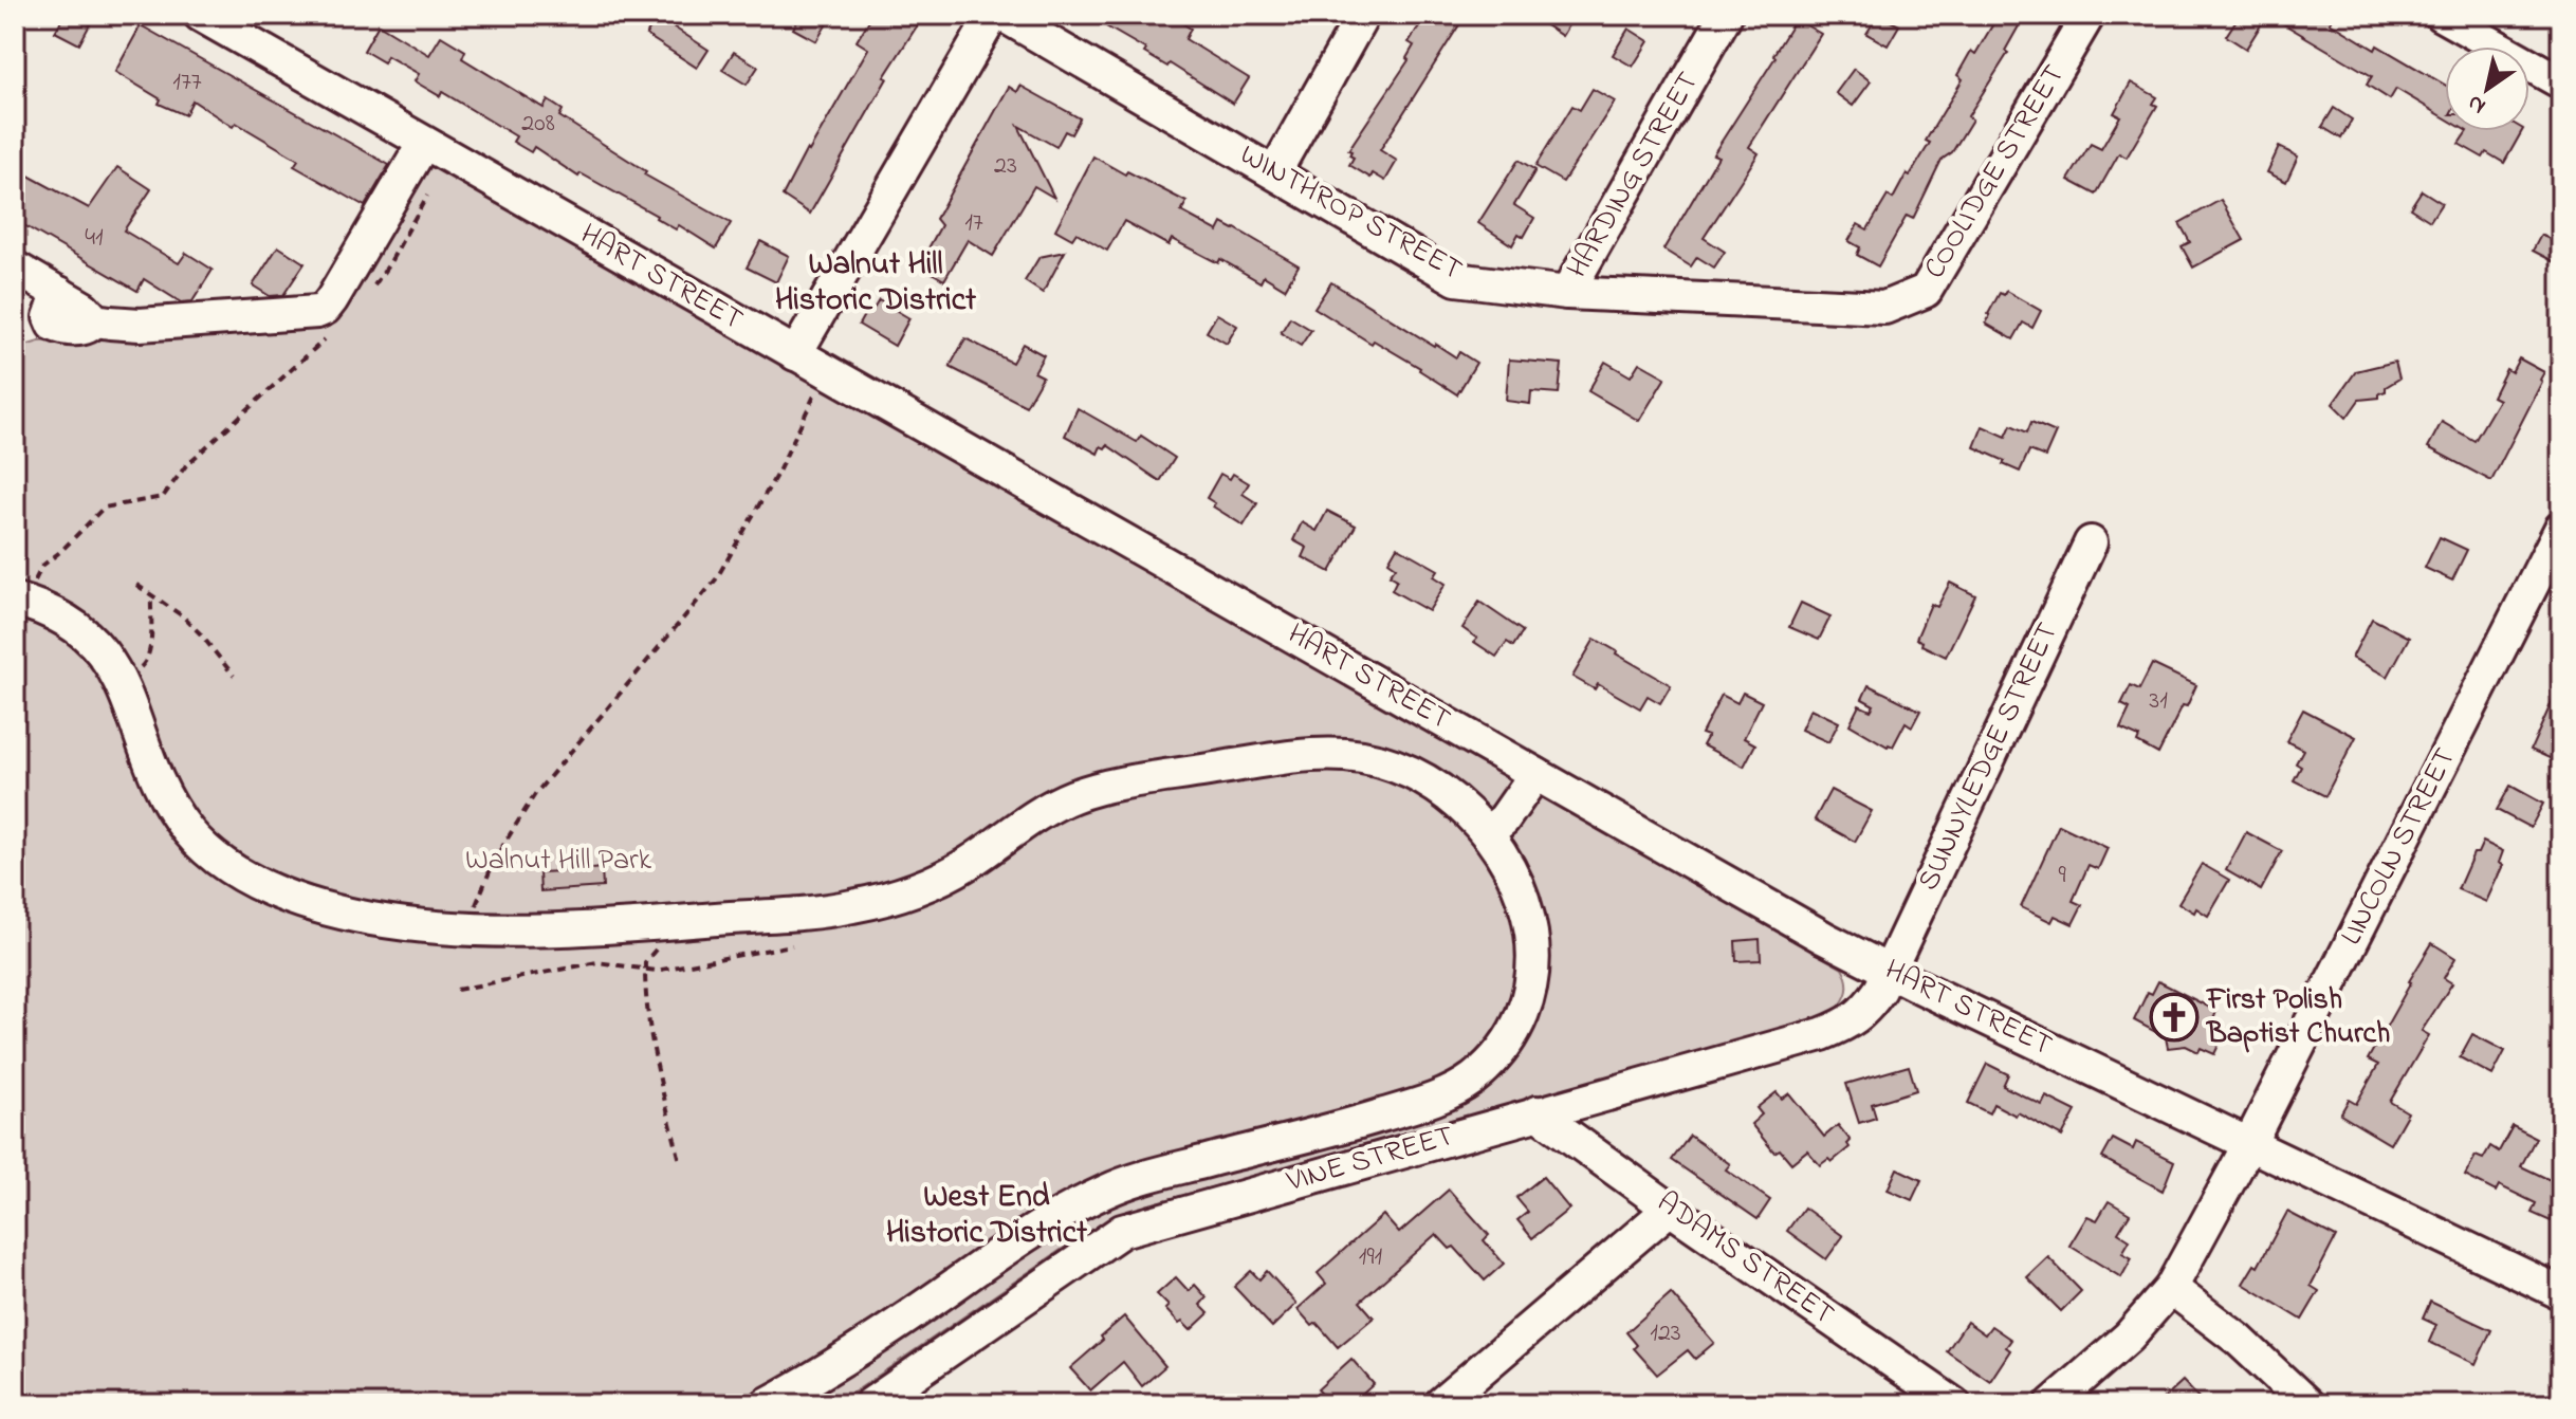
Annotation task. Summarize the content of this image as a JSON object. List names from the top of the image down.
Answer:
{
  "streets": {
    "street": [
      "COOLIDGE STREET",
      "HARDING STREET",
      "WINTHROP STREET",
      "HART STREET",
      "SUNNYLEDGE STREET",
      "LINCOLN STREET",
      "VINE STREET",
      "ADAMS STREET"
    ]
  },
  "crossings": [
    ["COOLIDGE STREET", "WINTHROP STREET"],
    ["HARDING STREET", "WINTHROP STREET"],
    ["HART STREET", "SUNNYLEDGE STREET"],
    ["HART STREET", "LINCOLN STREET"],
    ["HART STREET", "VINE STREET"],
    ["SUNNYLEDGE STREET", "VINE STREET"],
    ["VINE STREET", "ADAMS STREET"]
  ],
  "districts": ["Walnut Hill Historic District", "West End Historic District"],
  "parks": ["Walnut Hill Park"],
  "places": {
    "church": ["First Polish Baptist Church"]
  },
  "house_numbers": [
    "177",
    "208",
    "23",
    "17",
    "41",
    "31",
    "9",
    "191",
    "123"
  ],
  "north": "bottom left"
}
